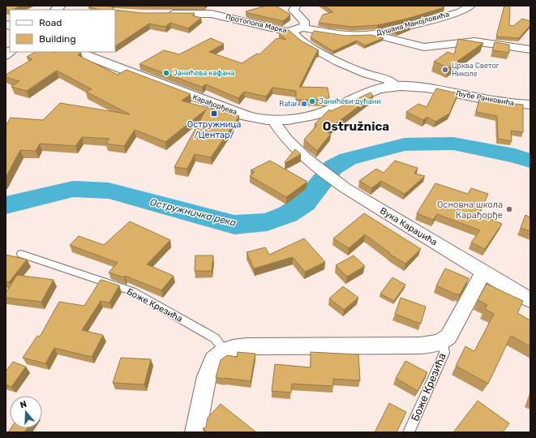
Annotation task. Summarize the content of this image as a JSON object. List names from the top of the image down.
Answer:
{
  "streets": {
    "street": [
      "Протопопа Марка",
      "Душана Манојловића",
      "Љубе Ранковића",
      "Карађорђева",
      "Вука Караџића",
      "Боже Крезића"
    ]
  },
  "crossings": [
    ["Протопопа Марка", "Душана Манојловића"],
    ["Љубе Ранковића", "Карађорђева"],
    ["Љубе Ранковића", "Вука Караџића"],
    ["Карађорђева", "Вука Караџића"],
    ["Вука Караџића", "Боже Крезића"]
  ],
  "districts": ["Ostružnica"],
  "water": ["Остружничка река"],
  "places": {
    "other": [
      "Црква Светог Николе",
      "Јанићева кафана",
      "Јанићеви дућани",
      "Ratar",
      "Основна школа Карађорђе"
    ],
    "transit": ["Остружница /Центар/"]
  },
  "legend": ["Road", "Building"],
  "north": "top"
}
